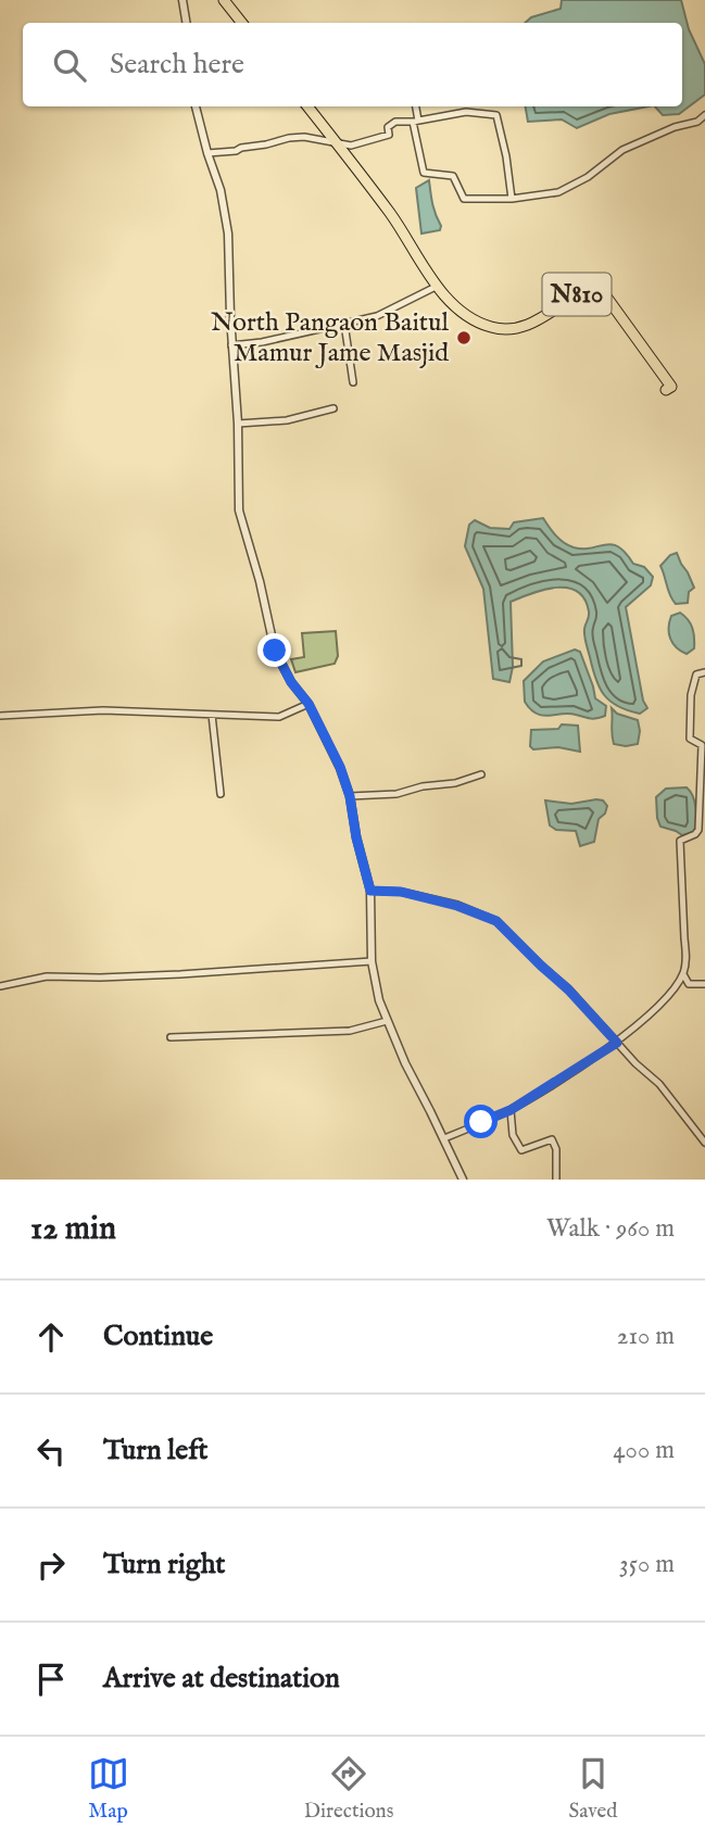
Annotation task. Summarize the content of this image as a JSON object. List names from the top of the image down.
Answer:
{
  "streets": {
    "highway": ["N810"]
  },
  "places": ["North Pangaon Baitul Mamur Jame Masjid"],
  "page": {
    "search": "Search here",
    "heading": ["12 min", "Walk · 960 m"],
    "list": [
      ["Continue", "210 m"],
      ["Turn left", "400 m"],
      ["Turn right", "350 m"],
      "Arrive at destination"
    ],
    "nav": ["Map", "Directions", "Saved"]
  }
}
